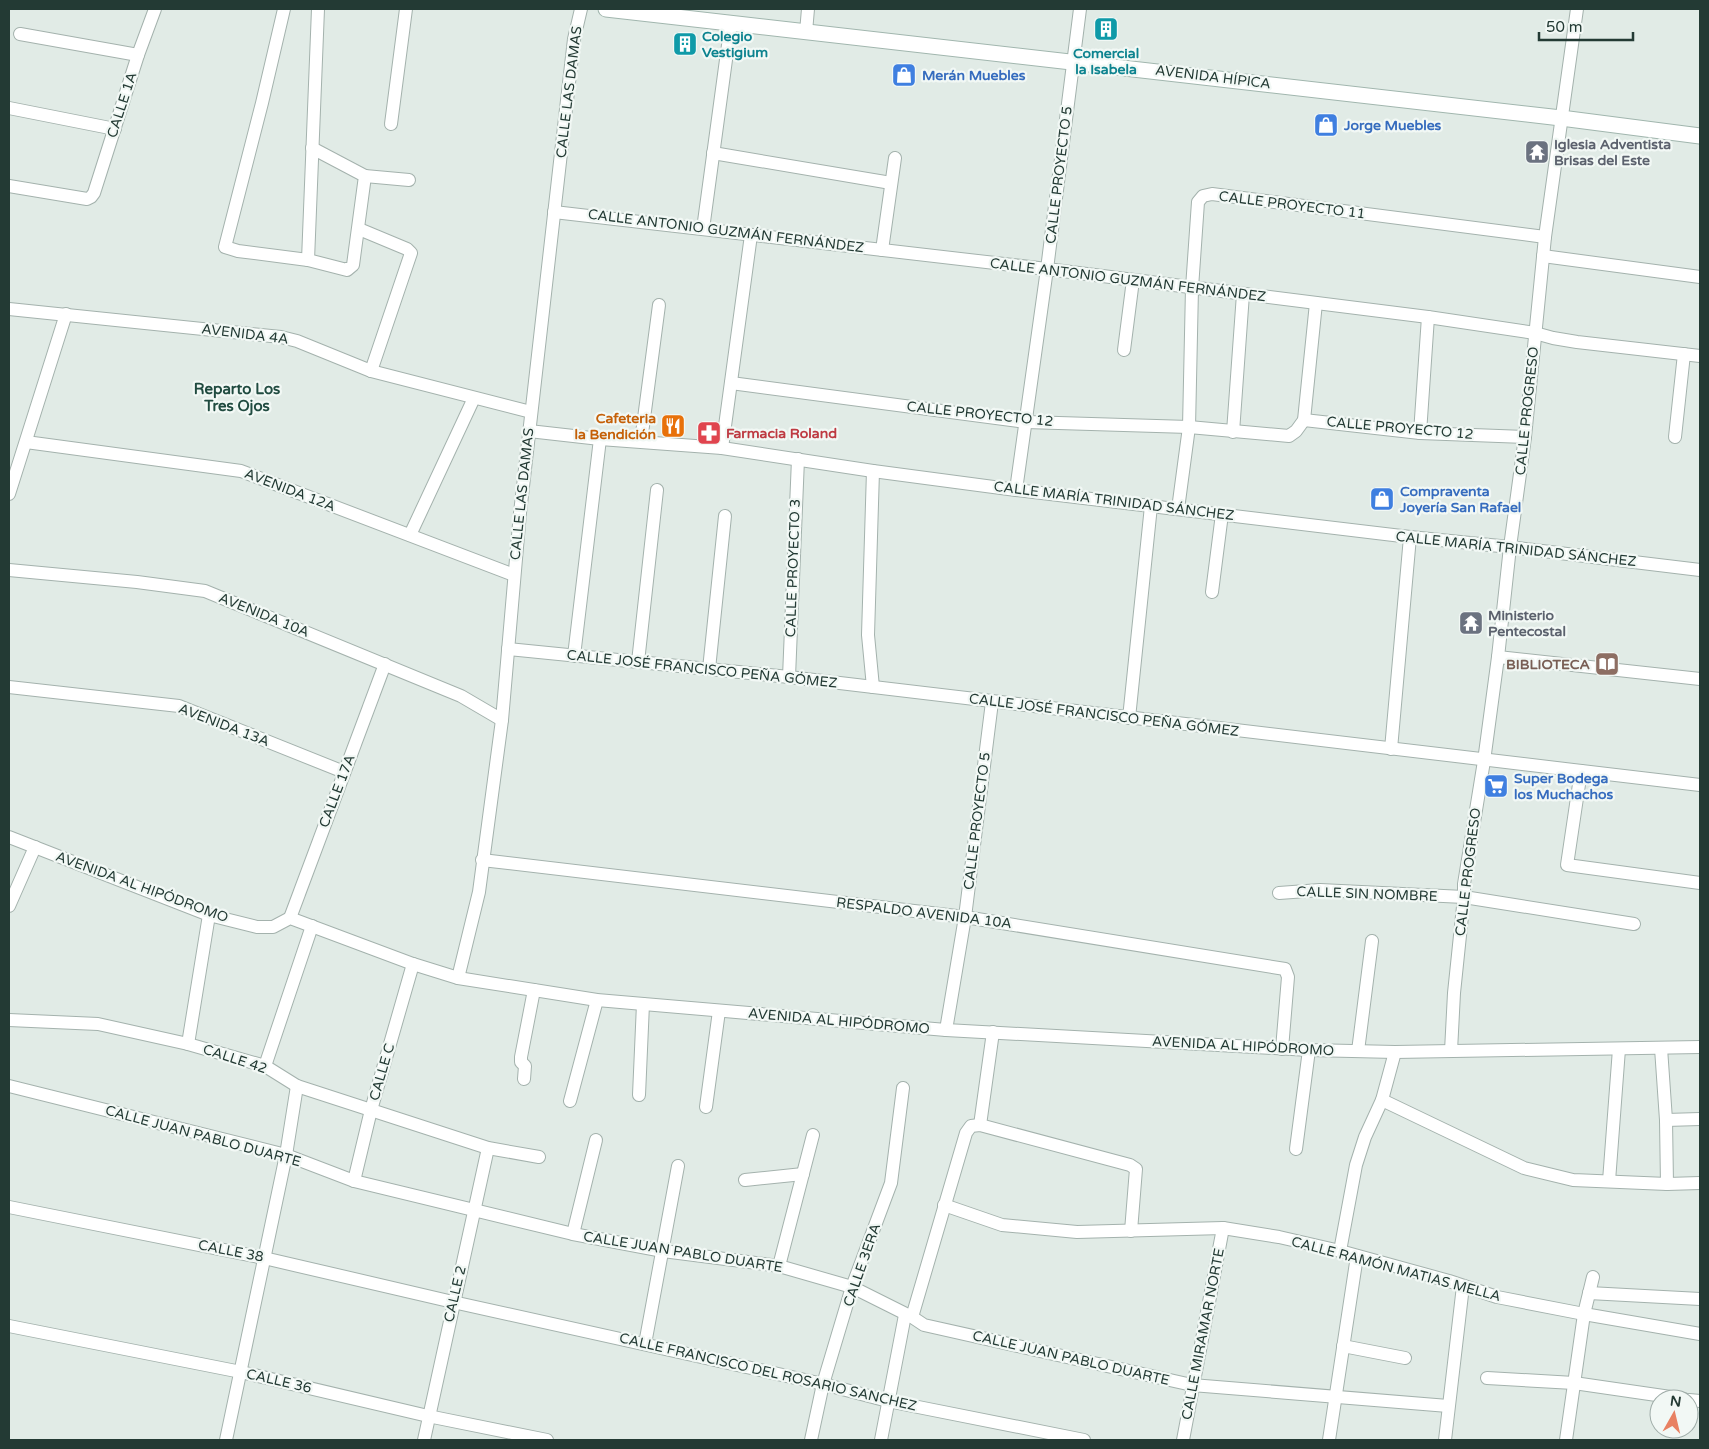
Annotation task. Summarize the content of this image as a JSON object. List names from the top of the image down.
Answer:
{
  "streets": {
    "street": [
      "AVENIDA HÍPICA",
      "CALLE LAS DAMAS",
      "CALLE 1A",
      "CALLE PROYECTO 5",
      "CALLE PROYECTO 11",
      "CALLE ANTONIO GUZMÁN FERNÁNDEZ",
      "AVENIDA 4A",
      "CALLE PROGRESO",
      "CALLE PROYECTO 12",
      "AVENIDA 12A",
      "CALLE MARÍA TRINIDAD SÁNCHEZ",
      "CALLE PROYECTO 3",
      "AVENIDA 10A",
      "CALLE JOSÉ FRANCISCO PEÑA GÓMEZ",
      "AVENIDA 13A",
      "CALLE 17A",
      "AVENIDA AL HIPÓDROMO",
      "CALLE SIN NOMBRE",
      "RESPALDO AVENIDA 10A",
      "CALLE 42",
      "CALLE C",
      "CALLE JUAN PABLO DUARTE",
      "CALLE 38",
      "CALLE 3ERA",
      "CALLE RAMÓN MATIAS MELLA",
      "CALLE 2",
      "CALLE MIRAMAR NORTE",
      "CALLE FRANCISCO DEL ROSARIO SANCHEZ",
      "CALLE 36"
    ]
  },
  "crossings": [
    ["AVENIDA HÍPICA", "CALLE PROYECTO 5"],
    ["AVENIDA HÍPICA", "CALLE PROGRESO"],
    ["CALLE LAS DAMAS", "CALLE ANTONIO GUZMÁN FERNÁNDEZ"],
    ["CALLE LAS DAMAS", "AVENIDA 4A"],
    ["CALLE LAS DAMAS", "AVENIDA 12A"],
    ["CALLE LAS DAMAS", "CALLE MARÍA TRINIDAD SÁNCHEZ"],
    ["CALLE LAS DAMAS", "AVENIDA 10A"],
    ["CALLE LAS DAMAS", "CALLE JOSÉ FRANCISCO PEÑA GÓMEZ"],
    ["CALLE LAS DAMAS", "AVENIDA AL HIPÓDROMO"],
    ["CALLE LAS DAMAS", "RESPALDO AVENIDA 10A"],
    ["CALLE PROYECTO 5", "CALLE ANTONIO GUZMÁN FERNÁNDEZ"],
    ["CALLE PROYECTO 5", "CALLE PROYECTO 12"],
    ["CALLE PROYECTO 5", "CALLE MARÍA TRINIDAD SÁNCHEZ"],
    ["CALLE PROYECTO 5", "CALLE JOSÉ FRANCISCO PEÑA GÓMEZ"],
    ["CALLE PROYECTO 5", "AVENIDA AL HIPÓDROMO"],
    ["CALLE PROYECTO 5", "RESPALDO AVENIDA 10A"],
    ["CALLE PROYECTO 11", "CALLE ANTONIO GUZMÁN FERNÁNDEZ"],
    ["CALLE PROYECTO 11", "CALLE PROGRESO"],
    ["CALLE PROYECTO 11", "CALLE PROYECTO 12"],
    ["CALLE PROYECTO 11", "CALLE MARÍA TRINIDAD SÁNCHEZ"],
    ["CALLE ANTONIO GUZMÁN FERNÁNDEZ", "CALLE PROGRESO"],
    ["CALLE PROGRESO", "CALLE PROYECTO 12"],
    ["CALLE PROGRESO", "CALLE MARÍA TRINIDAD SÁNCHEZ"],
    ["CALLE PROGRESO", "CALLE JOSÉ FRANCISCO PEÑA GÓMEZ"],
    ["CALLE PROGRESO", "AVENIDA AL HIPÓDROMO"],
    ["CALLE PROGRESO", "CALLE SIN NOMBRE"],
    ["CALLE MARÍA TRINIDAD SÁNCHEZ", "CALLE PROYECTO 3"],
    ["CALLE PROYECTO 3", "CALLE JOSÉ FRANCISCO PEÑA GÓMEZ"],
    ["AVENIDA 10A", "CALLE 17A"],
    ["AVENIDA 13A", "CALLE 17A"],
    ["CALLE 17A", "AVENIDA AL HIPÓDROMO"],
    ["AVENIDA AL HIPÓDROMO", "RESPALDO AVENIDA 10A"],
    ["AVENIDA AL HIPÓDROMO", "CALLE C"],
    ["CALLE 42", "CALLE C"],
    ["CALLE 42", "CALLE 2"],
    ["CALLE C", "CALLE JUAN PABLO DUARTE"],
    ["CALLE JUAN PABLO DUARTE", "CALLE 3ERA"],
    ["CALLE JUAN PABLO DUARTE", "CALLE 2"],
    ["CALLE JUAN PABLO DUARTE", "CALLE MIRAMAR NORTE"],
    ["CALLE 38", "CALLE 2"],
    ["CALLE 38", "CALLE FRANCISCO DEL ROSARIO SANCHEZ"],
    ["CALLE 3ERA", "CALLE FRANCISCO DEL ROSARIO SANCHEZ"],
    ["CALLE RAMÓN MATIAS MELLA", "CALLE MIRAMAR NORTE"],
    ["CALLE 2", "CALLE FRANCISCO DEL ROSARIO SANCHEZ"],
    ["CALLE 2", "CALLE 36"]
  ],
  "districts": ["Reparto Los Tres Ojos"],
  "places": {
    "building": ["Comercial la Isabela", "Colegio Vestigium"],
    "shop": ["Merán Muebles", "Jorge Muebles", "Compraventa Joyería San Rafael"],
    "temple": ["Iglesia Adventista Brisas del Este", "Ministerio Pentecostal"],
    "restaurant": ["Cafeteria la Bendición"],
    "pharmacy": ["Farmacia Roland"],
    "library": ["BIBLIOTECA"],
    "supermarket": ["Super Bodega los Muchachos"]
  },
  "scale_bar": "50 m",
  "north": "top"
}
